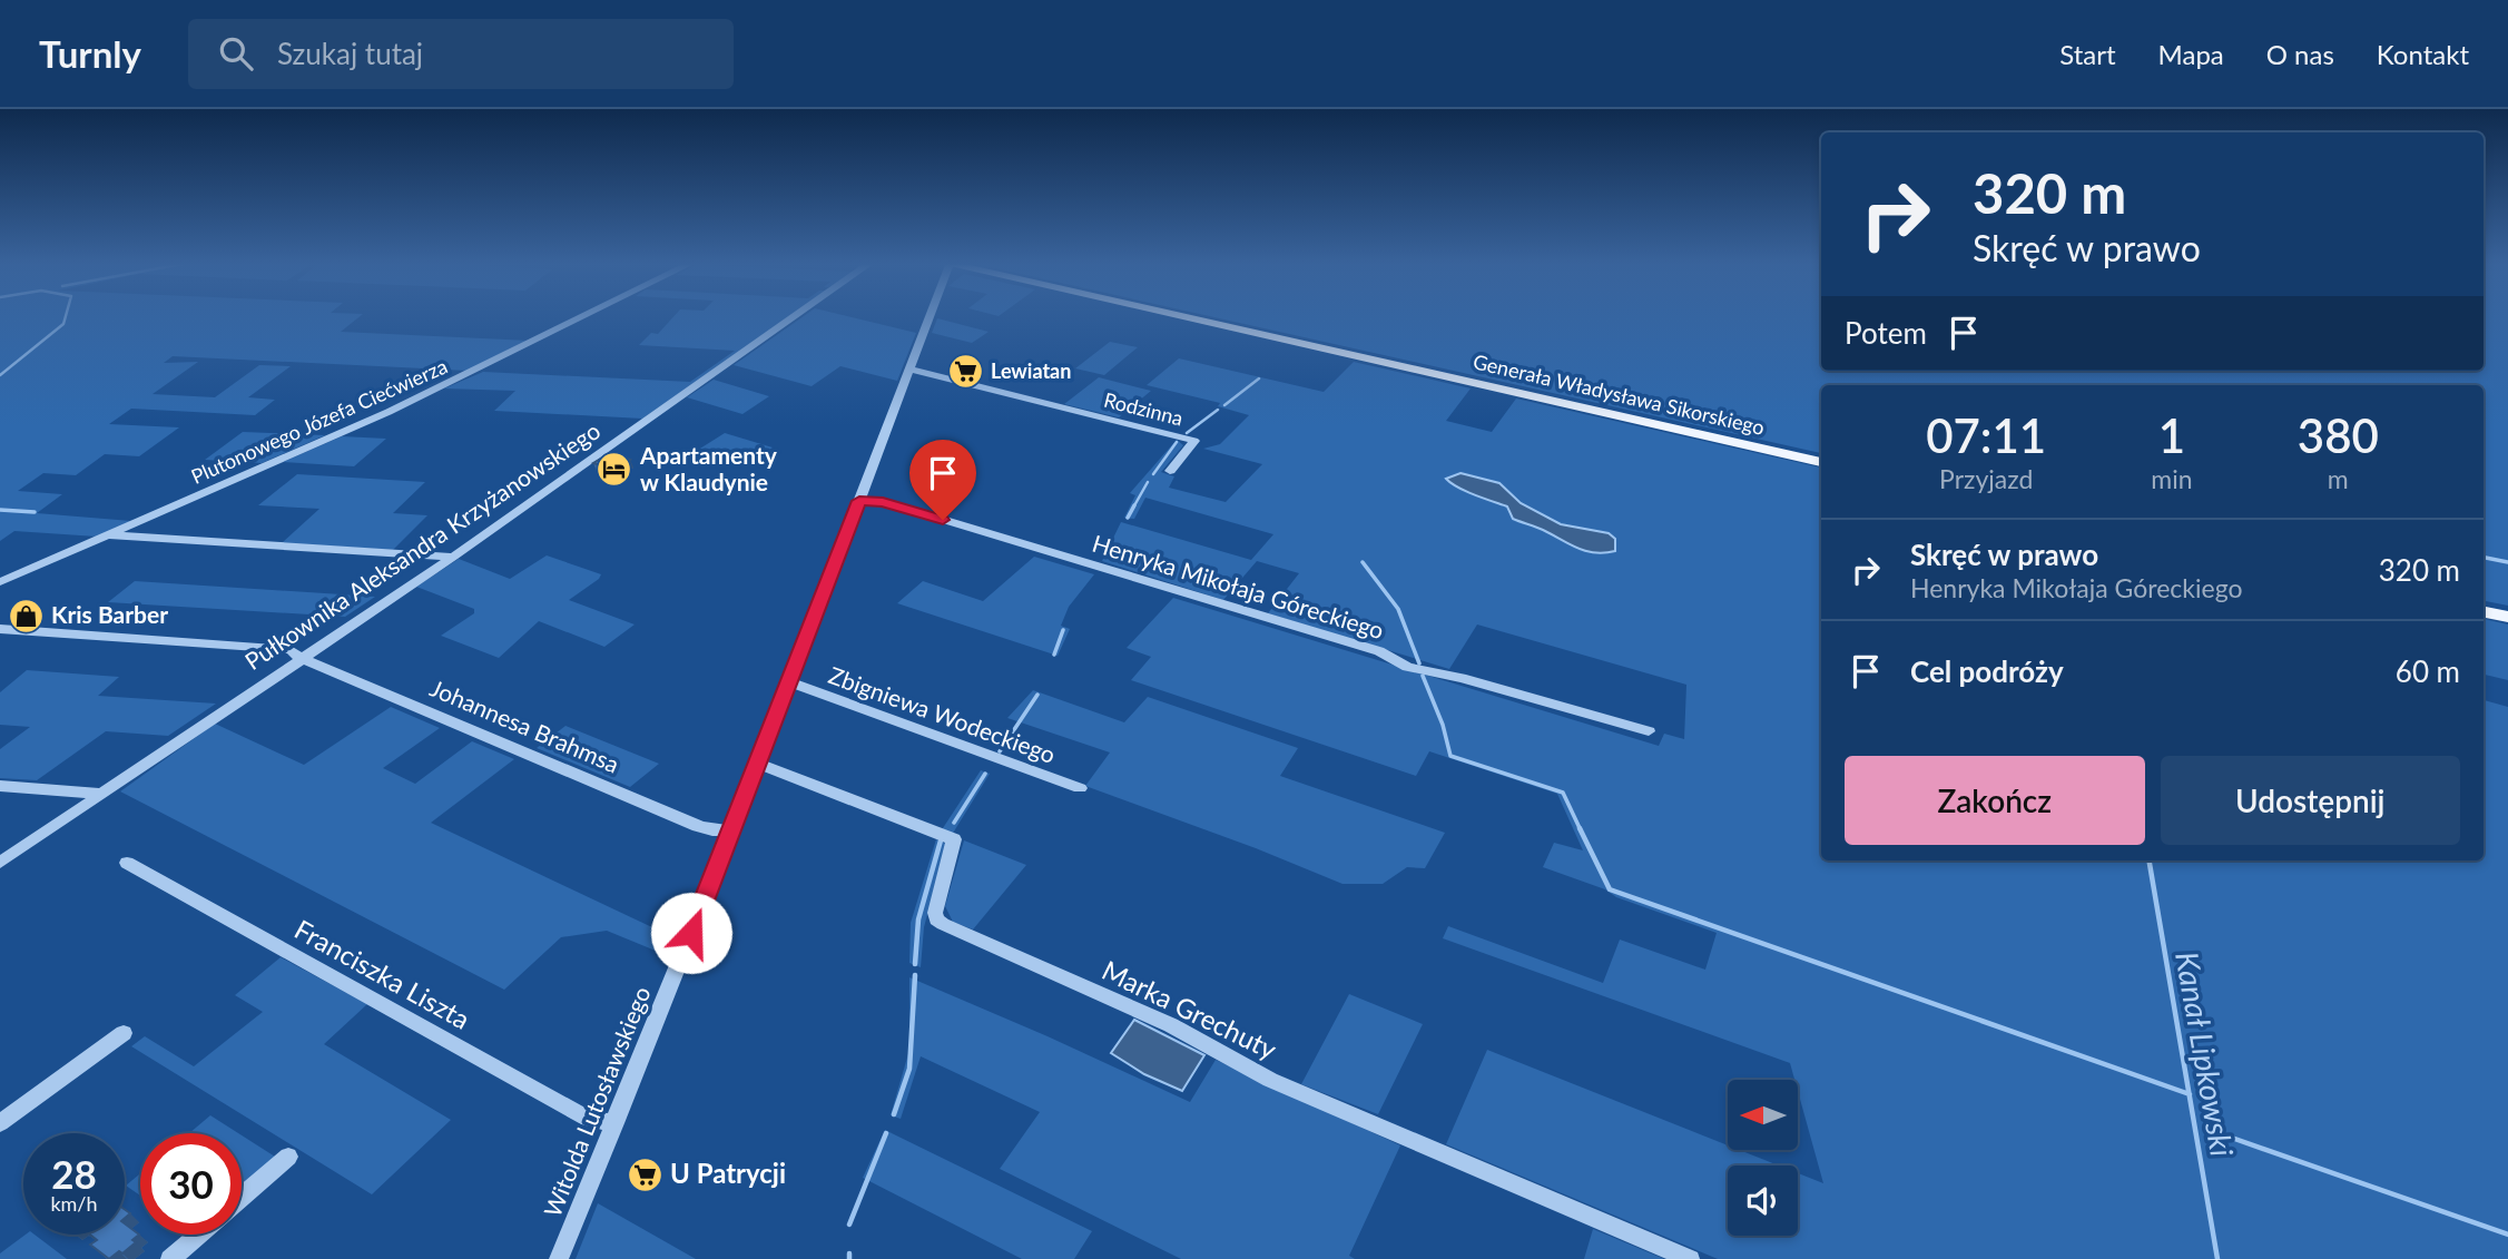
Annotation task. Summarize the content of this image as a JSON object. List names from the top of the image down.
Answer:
{
  "streets": {
    "main road": ["Generała Władysława Sikorskiego"],
    "street": [
      "Rodzinna",
      "Plutonowego Józefa Ciećwierza",
      "Pułkownika Aleksandra Krzyżanowskiego",
      "Henryka Mikołaja Góreckiego",
      "Zbigniewa Wodeckiego",
      "Johannesa Brahmsa",
      "Franciszka Liszta",
      "Marka Grechuty",
      "Witolda Lutosławskiego"
    ]
  },
  "crossings": [
    ["Rodzinna", "Witolda Lutosławskiego"],
    ["Pułkownika Aleksandra Krzyżanowskiego", "Johannesa Brahmsa"],
    ["Henryka Mikołaja Góreckiego", "Witolda Lutosławskiego"],
    ["Zbigniewa Wodeckiego", "Witolda Lutosławskiego"],
    ["Johannesa Brahmsa", "Witolda Lutosławskiego"],
    ["Franciszka Liszta", "Witolda Lutosławskiego"],
    ["Marka Grechuty", "Witolda Lutosławskiego"]
  ],
  "water": ["Kanał Lipkowski"],
  "places": {
    "supermarket": ["Lewiatan", "U Patrycji"],
    "hotel": ["Apartamenty w Klaudynie"],
    "shop": ["Kris Barber"]
  },
  "north": "left",
  "page": {
    "header": "Turnly",
    "search": "Szukaj tutaj",
    "nav": [
      "Start",
      "Mapa",
      "O nas",
      "Kontakt"
    ],
    "turn": ["320 m", "Skręć w prawo"],
    "then": "Potem",
    "eta": [
      "07:11",
      "Przyjazd",
      "1",
      "min",
      "380",
      "m"
    ],
    "list": [
      {
        "name": "Skręć w prawo",
        "note": "Henryka Mikołaja Góreckiego",
        "value": "320 m"
      },
      {
        "name": "Cel podróży",
        "value": "60 m"
      }
    ],
    "buttons": ["Zakończ", "Udostępnij"],
    "speed": "28 km/h",
    "limit": "30"
  }
}
